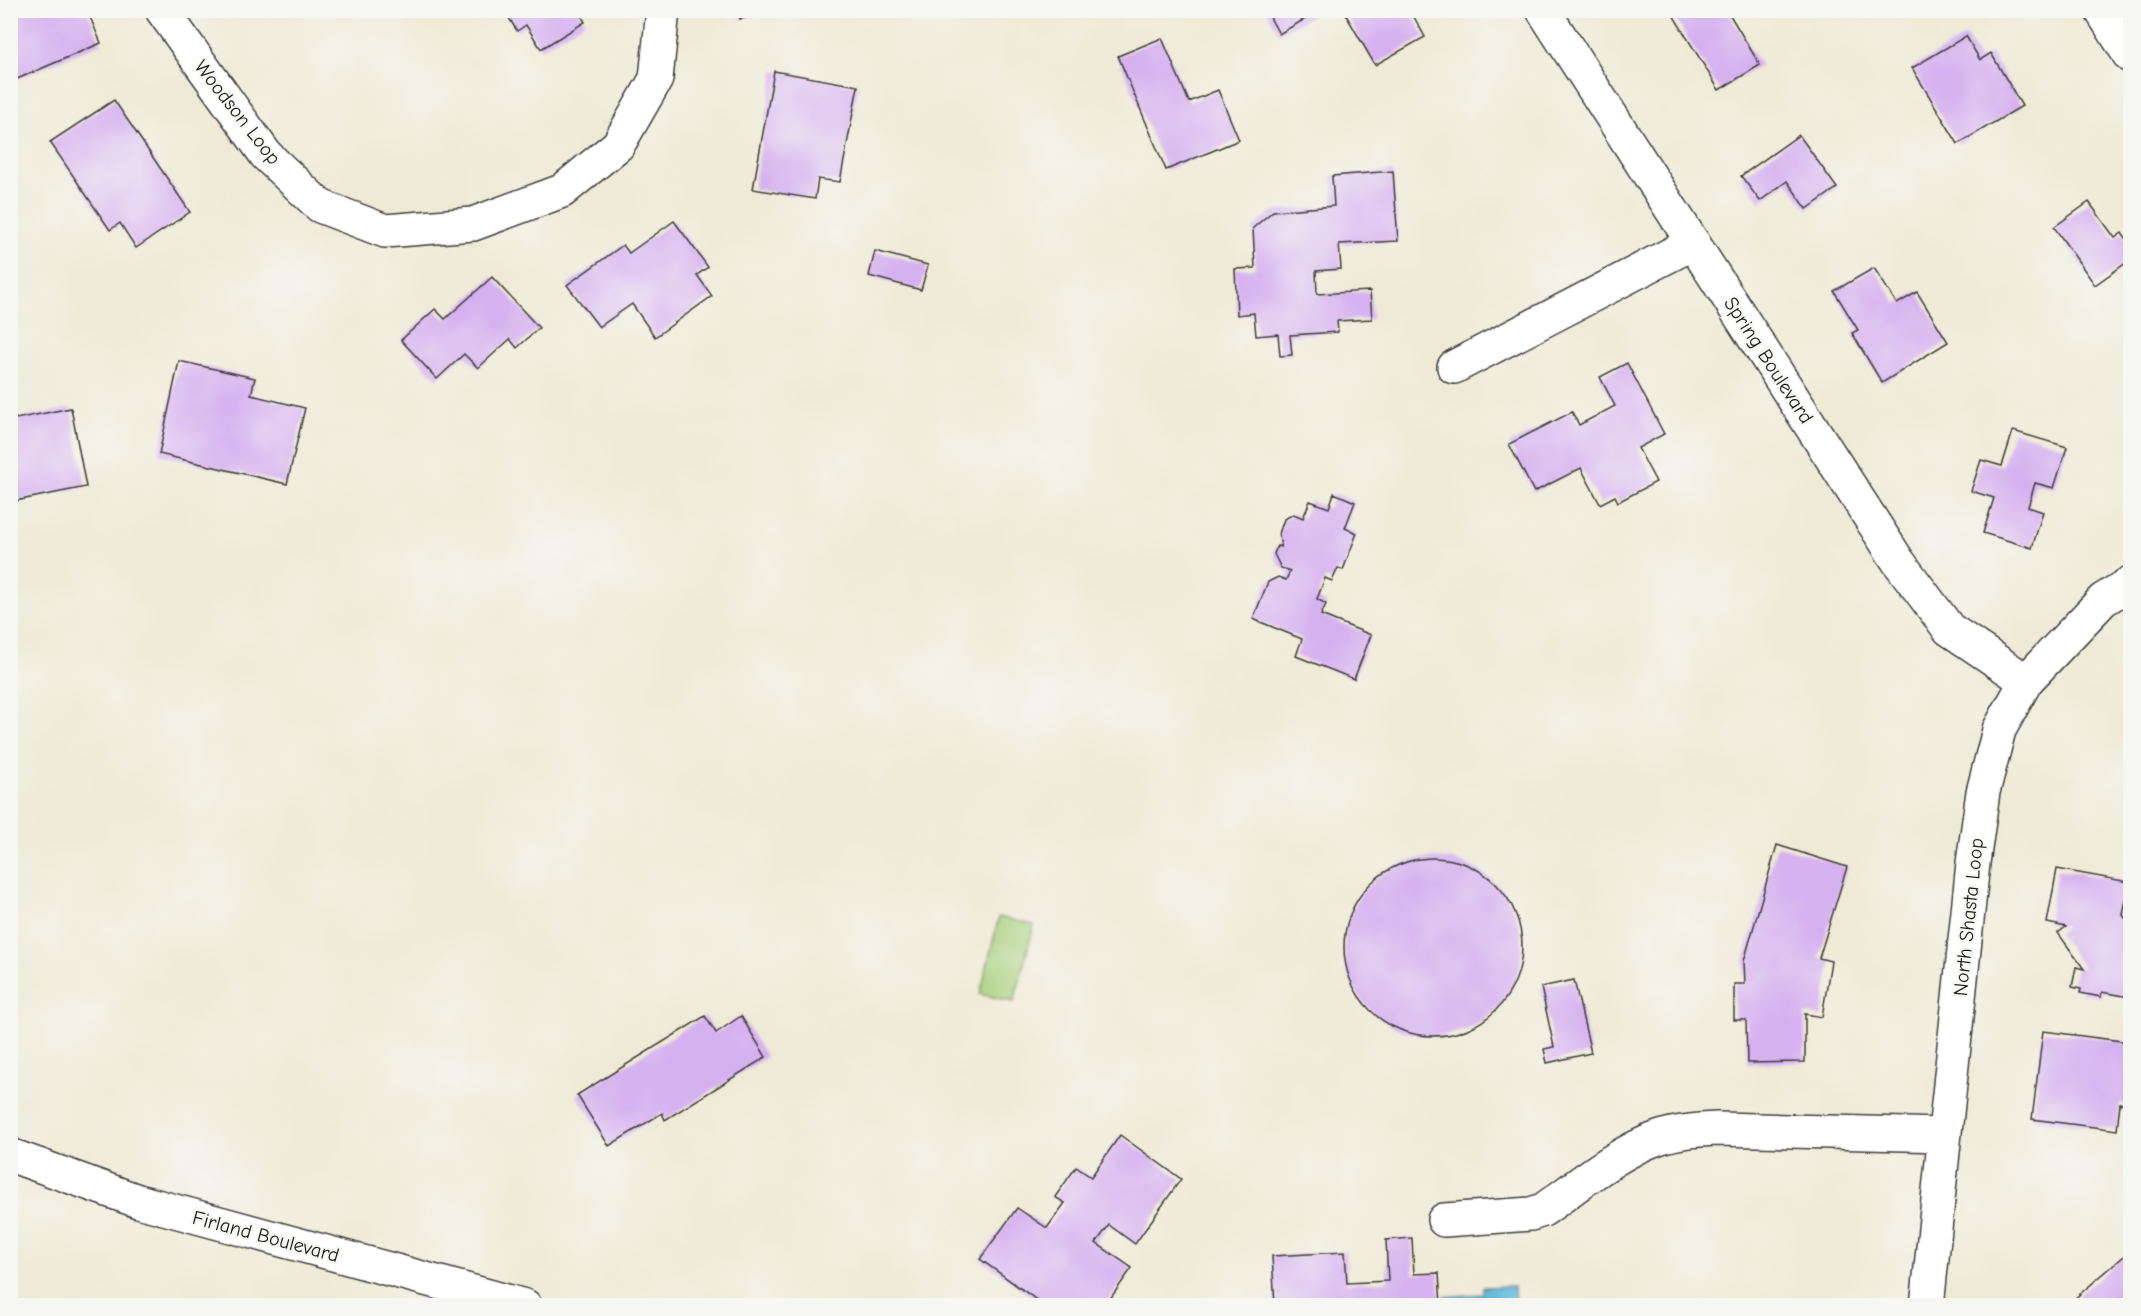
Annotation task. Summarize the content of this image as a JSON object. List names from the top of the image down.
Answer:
{
  "streets": {
    "street": [
      "Woodson Loop",
      "Spring Boulevard",
      "North Shasta Loop",
      "Firland Boulevard"
    ]
  },
  "crossings": [
    ["Spring Boulevard", "North Shasta Loop"]
  ]
}
